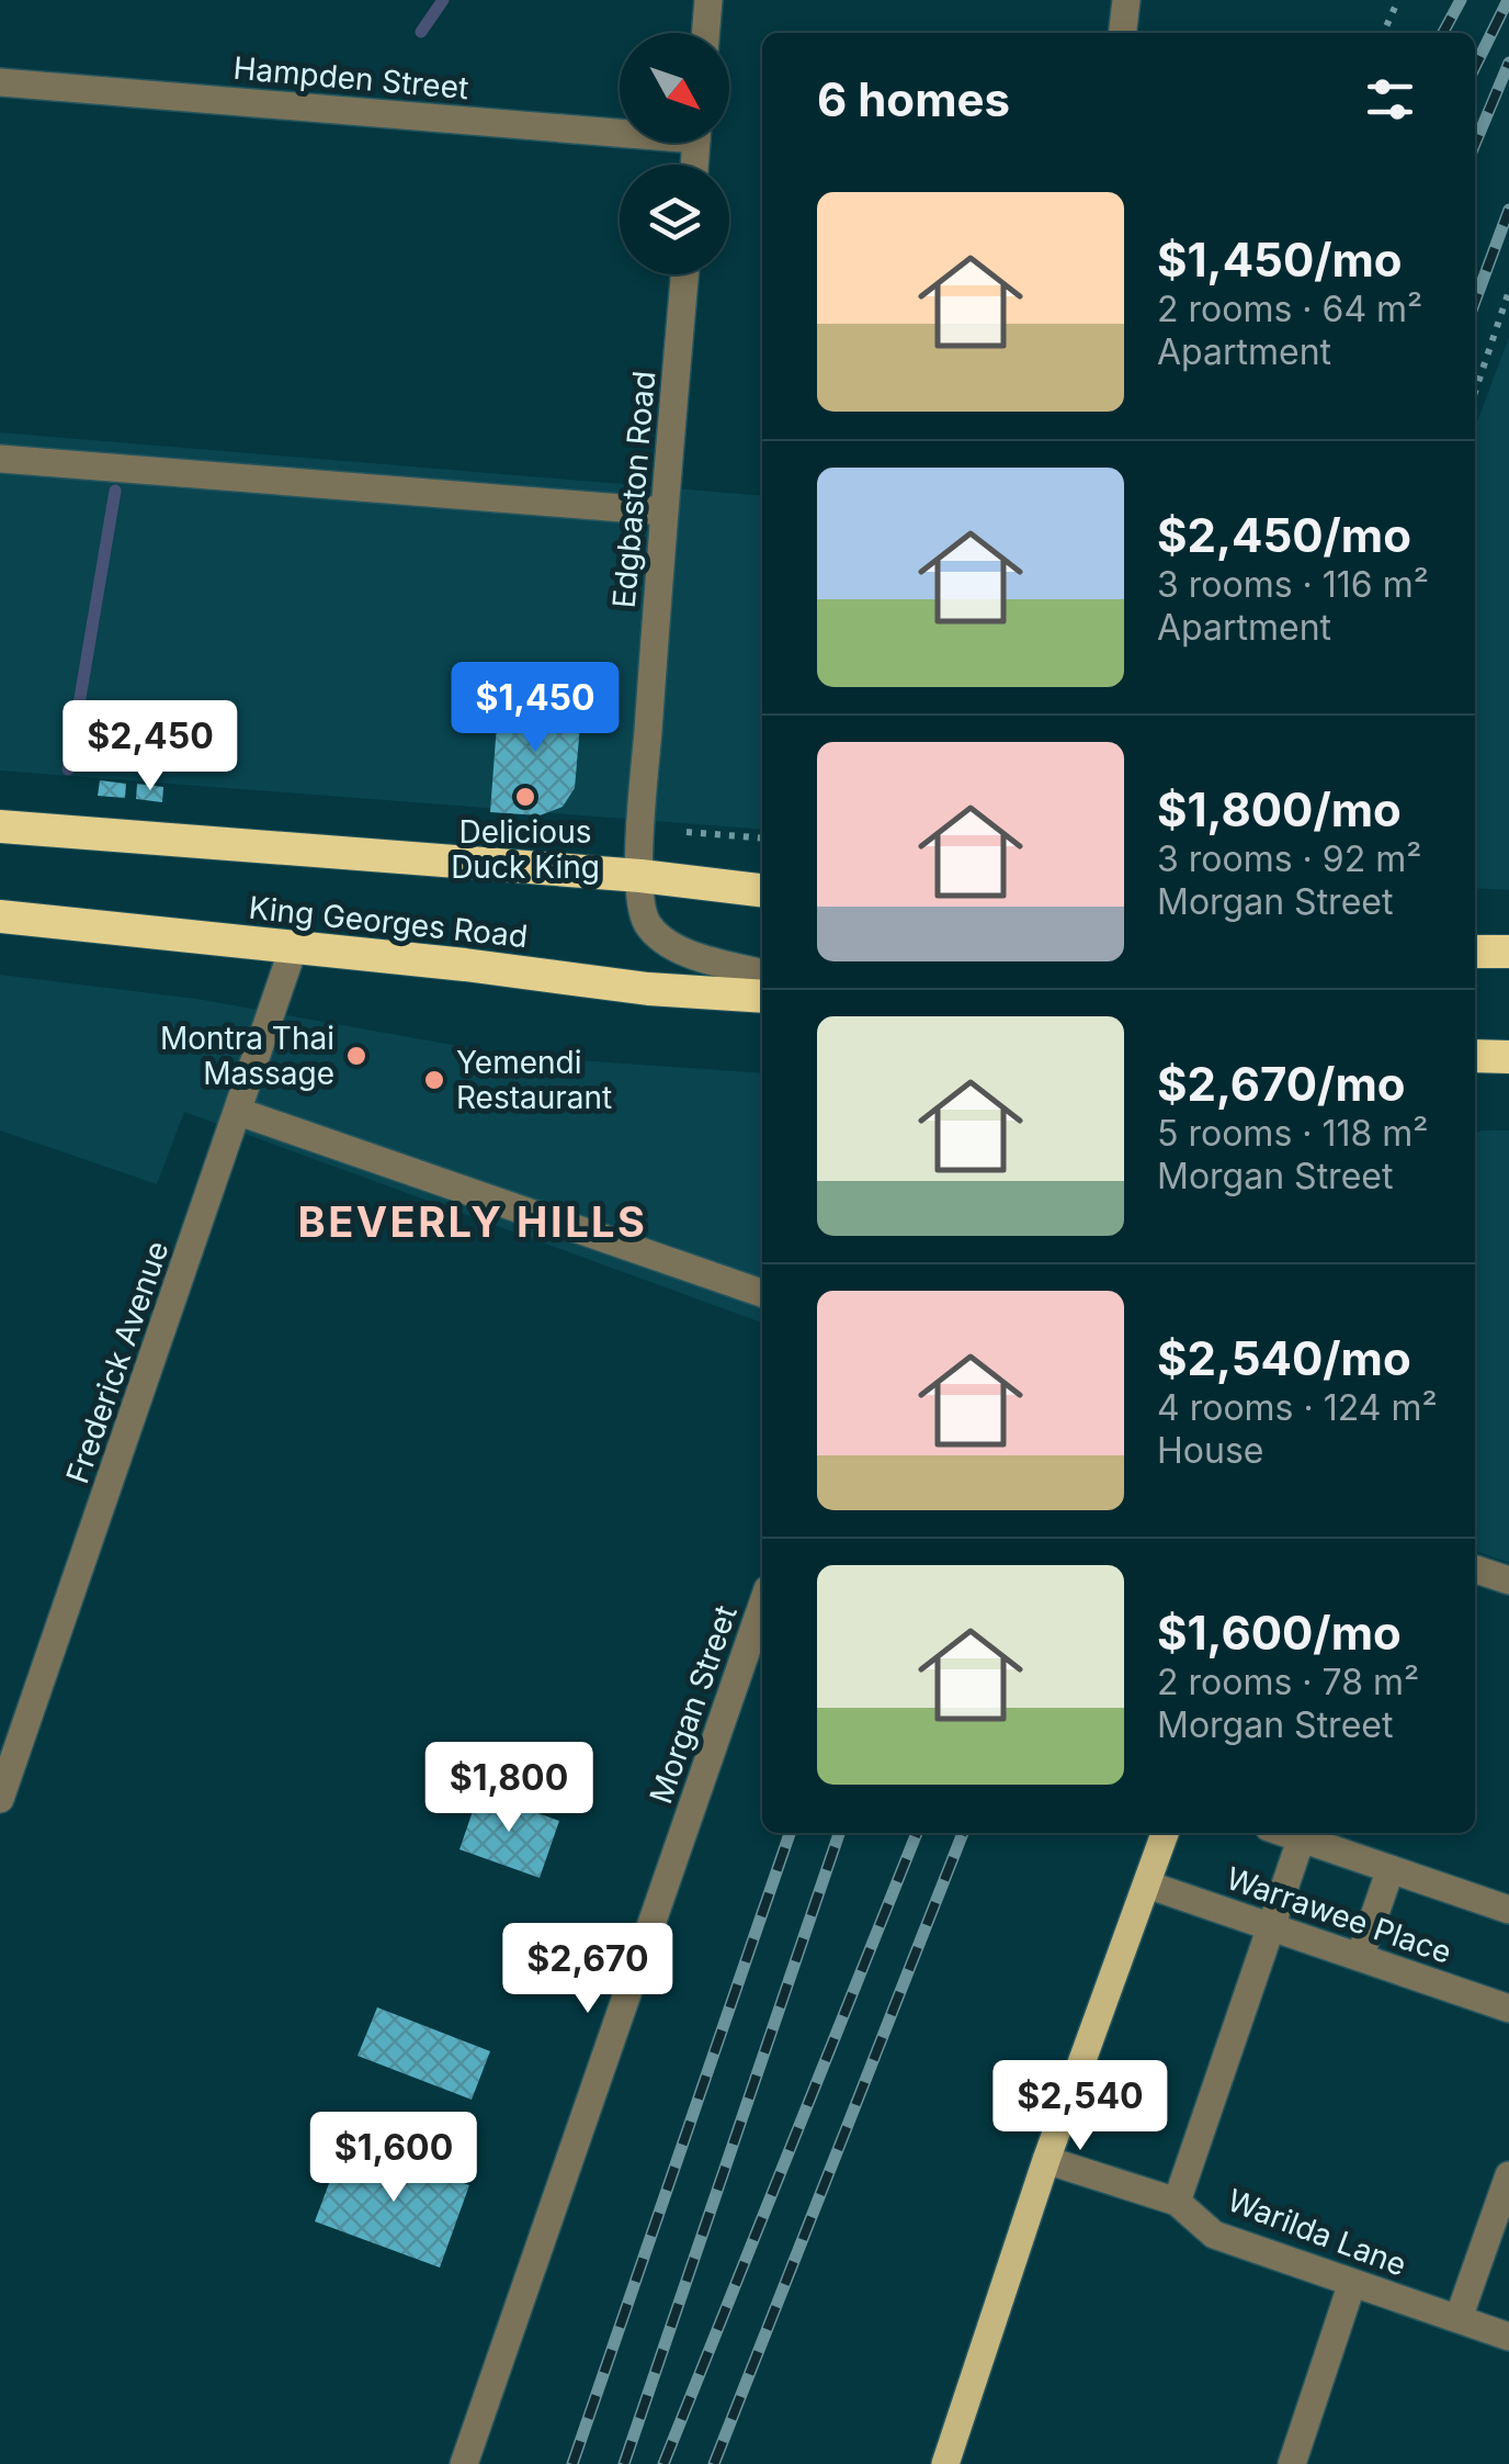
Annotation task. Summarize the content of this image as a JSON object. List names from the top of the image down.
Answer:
{
  "streets": {
    "highway": ["King Georges Road"],
    "street": [
      "Hampden Street",
      "Edgbaston Road",
      "Frederick Avenue",
      "Morgan Street",
      "Warrawee Place",
      "Warilda Lane"
    ]
  },
  "crossings": [
    ["Edgbaston Road", "King Georges Road"],
    ["King Georges Road", "Frederick Avenue"]
  ],
  "districts": ["BEVERLY HILLS"],
  "places": ["Delicious Duck King", "Montra Thai Massage", "Yemendi Restaurant"],
  "north": "bottom right",
  "page": {
    "heading": "6 homes",
    "list": [
      {
        "name": "$1,450/mo",
        "note": "2 rooms · 64 m² · Apartment"
      },
      {
        "name": "$2,450/mo",
        "note": "3 rooms · 116 m² · Apartment"
      },
      {
        "name": "$1,800/mo",
        "note": "3 rooms · 92 m² · Morgan Street"
      },
      {
        "name": "$2,670/mo",
        "note": "5 rooms · 118 m² · Morgan Street"
      },
      {
        "name": "$2,540/mo",
        "note": "4 rooms · 124 m² · House"
      },
      {
        "name": "$1,600/mo",
        "note": "2 rooms · 78 m² · Morgan Street"
      }
    ],
    "price": [
      "$1,450",
      "$2,450",
      "$1,800",
      "$2,670",
      "$2,540",
      "$1,600"
    ]
  }
}
